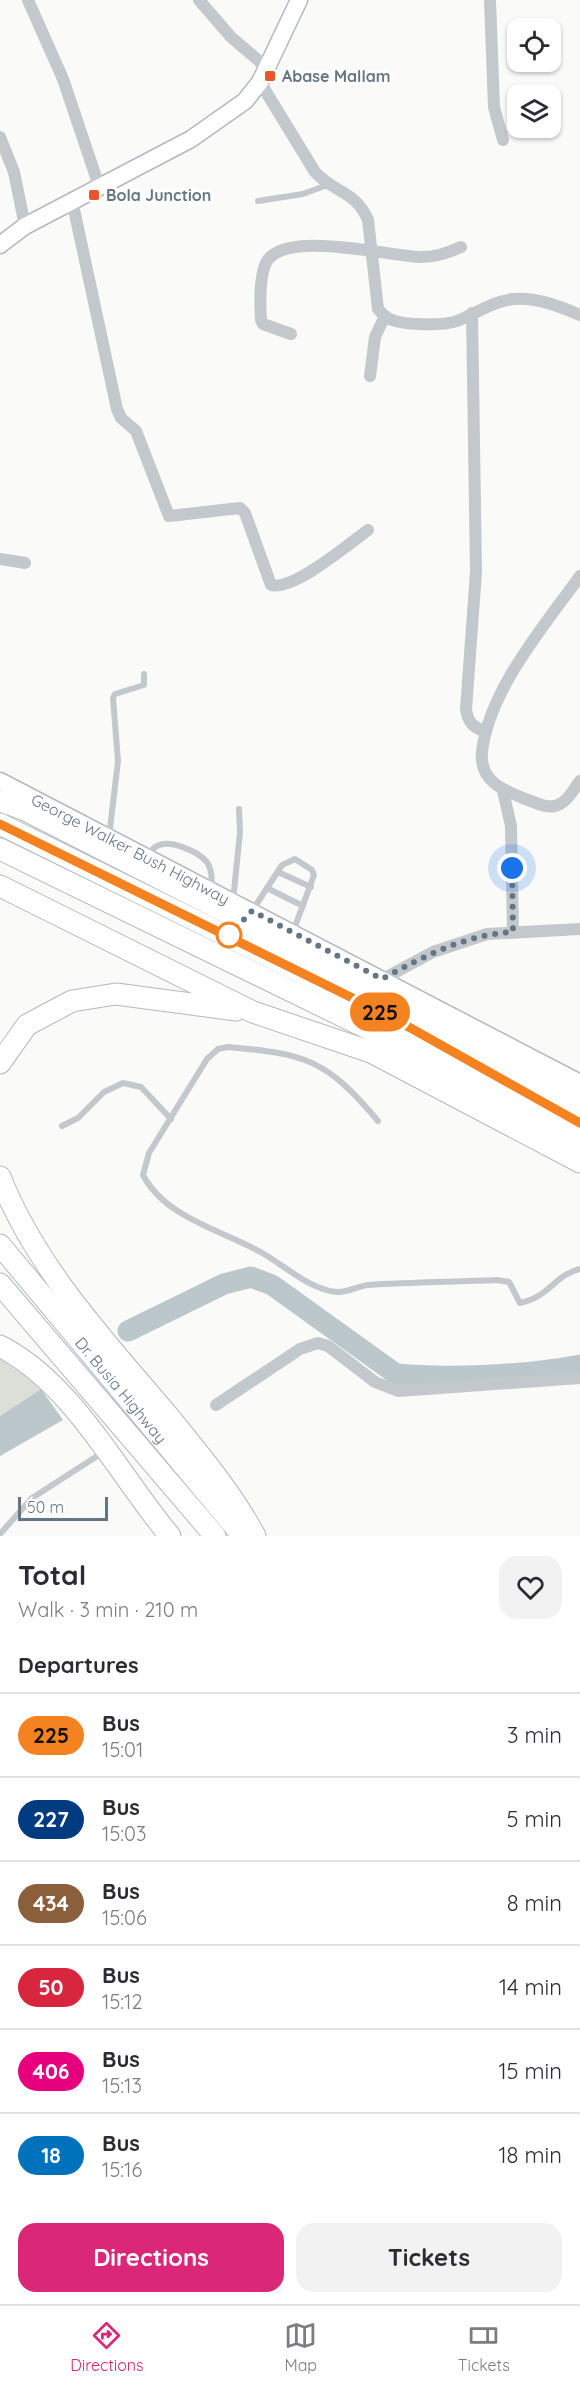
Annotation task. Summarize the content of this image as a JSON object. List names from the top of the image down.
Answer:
{
  "streets": {
    "highway": ["George Walker Bush Highway", "Dr. Busia Highway"]
  },
  "places": {
    "transit": ["Abase Mallam", "Bola Junction"]
  },
  "lines": ["bus line 225"],
  "scale_bar": "50 m",
  "page": {
    "on_map": "225",
    "scale": "50 m",
    "heading": [
      ["Total", "Walk · 3 min · 210 m"],
      "Departures"
    ],
    "list": [
      {
        "mark": "225",
        "name": "Bus",
        "note": "15:01",
        "value": "3 min"
      },
      {
        "mark": "227",
        "name": "Bus",
        "note": "15:03",
        "value": "5 min"
      },
      {
        "mark": "434",
        "name": "Bus",
        "note": "15:06",
        "value": "8 min"
      },
      {
        "mark": "50",
        "name": "Bus",
        "note": "15:12",
        "value": "14 min"
      },
      {
        "mark": "406",
        "name": "Bus",
        "note": "15:13",
        "value": "15 min"
      },
      {
        "mark": "18",
        "name": "Bus",
        "note": "15:16",
        "value": "18 min"
      }
    ],
    "buttons": ["Directions", "Tickets"],
    "tabs": ["Directions", "Map", "Tickets"]
  }
}
